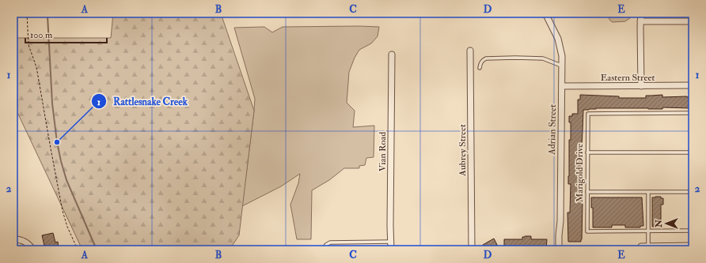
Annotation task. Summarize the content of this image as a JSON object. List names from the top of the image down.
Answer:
{
  "streets": {
    "street": [
      "Eastern Street",
      "Adrian Street",
      "Aubrey Street",
      "Vian Road"
    ],
    "lane": ["Marigold Drive"]
  },
  "crossings": [
    ["Eastern Street", "Adrian Street"]
  ],
  "places": ["Rattlesnake Creek"],
  "scale_bar": "100 m",
  "north": "left",
  "grid": {
    "columns": [
      "A",
      "B",
      "C",
      "D",
      "E"
    ],
    "rows": ["1", "2"]
  }
}
